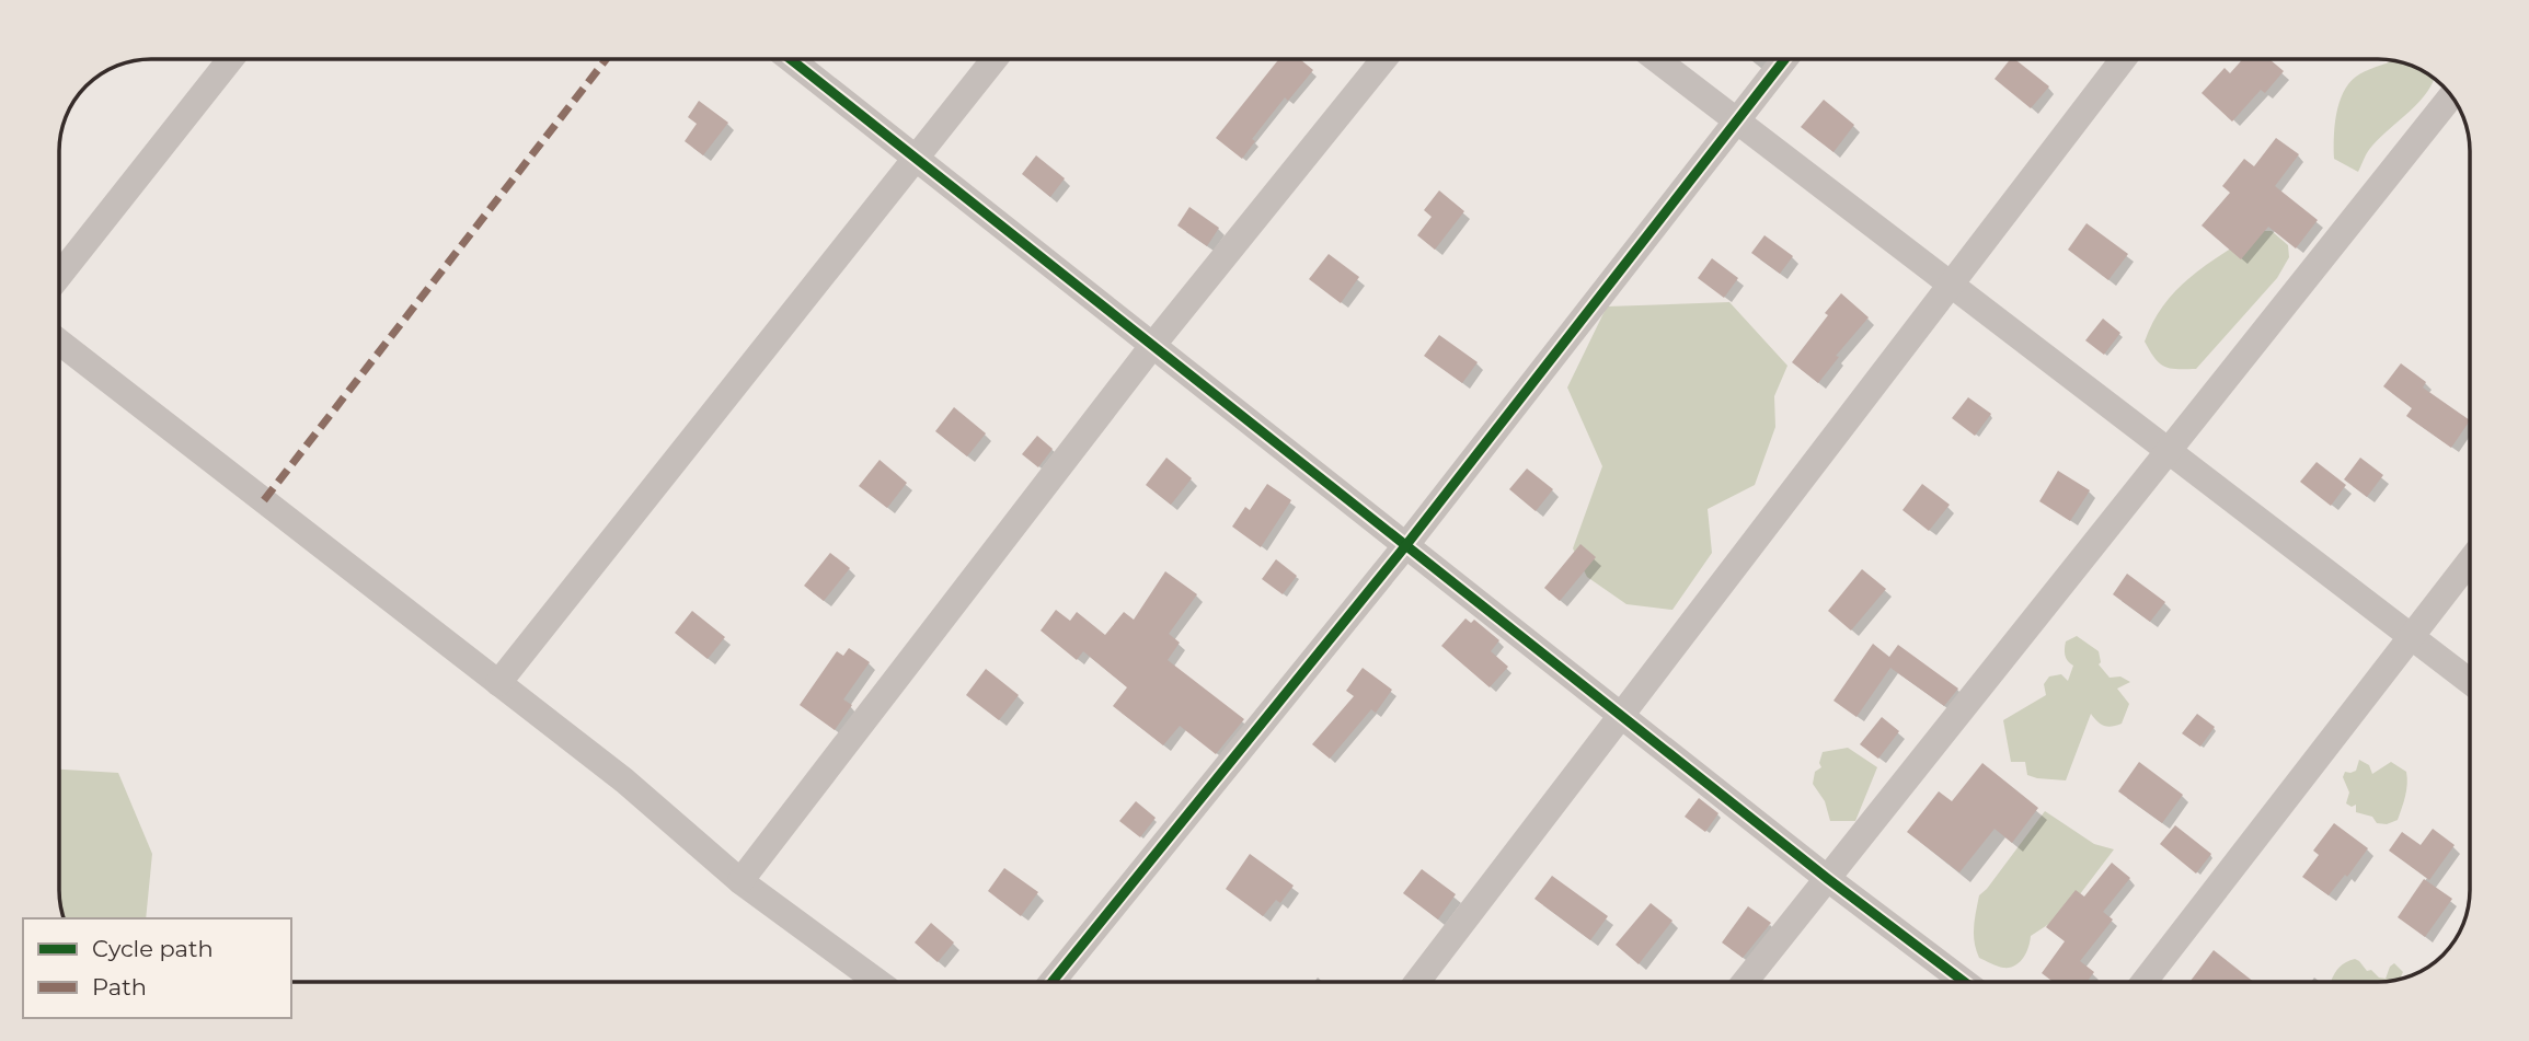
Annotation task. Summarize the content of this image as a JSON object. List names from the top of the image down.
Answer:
{
  "legend": ["Cycle path", "Path"]
}
